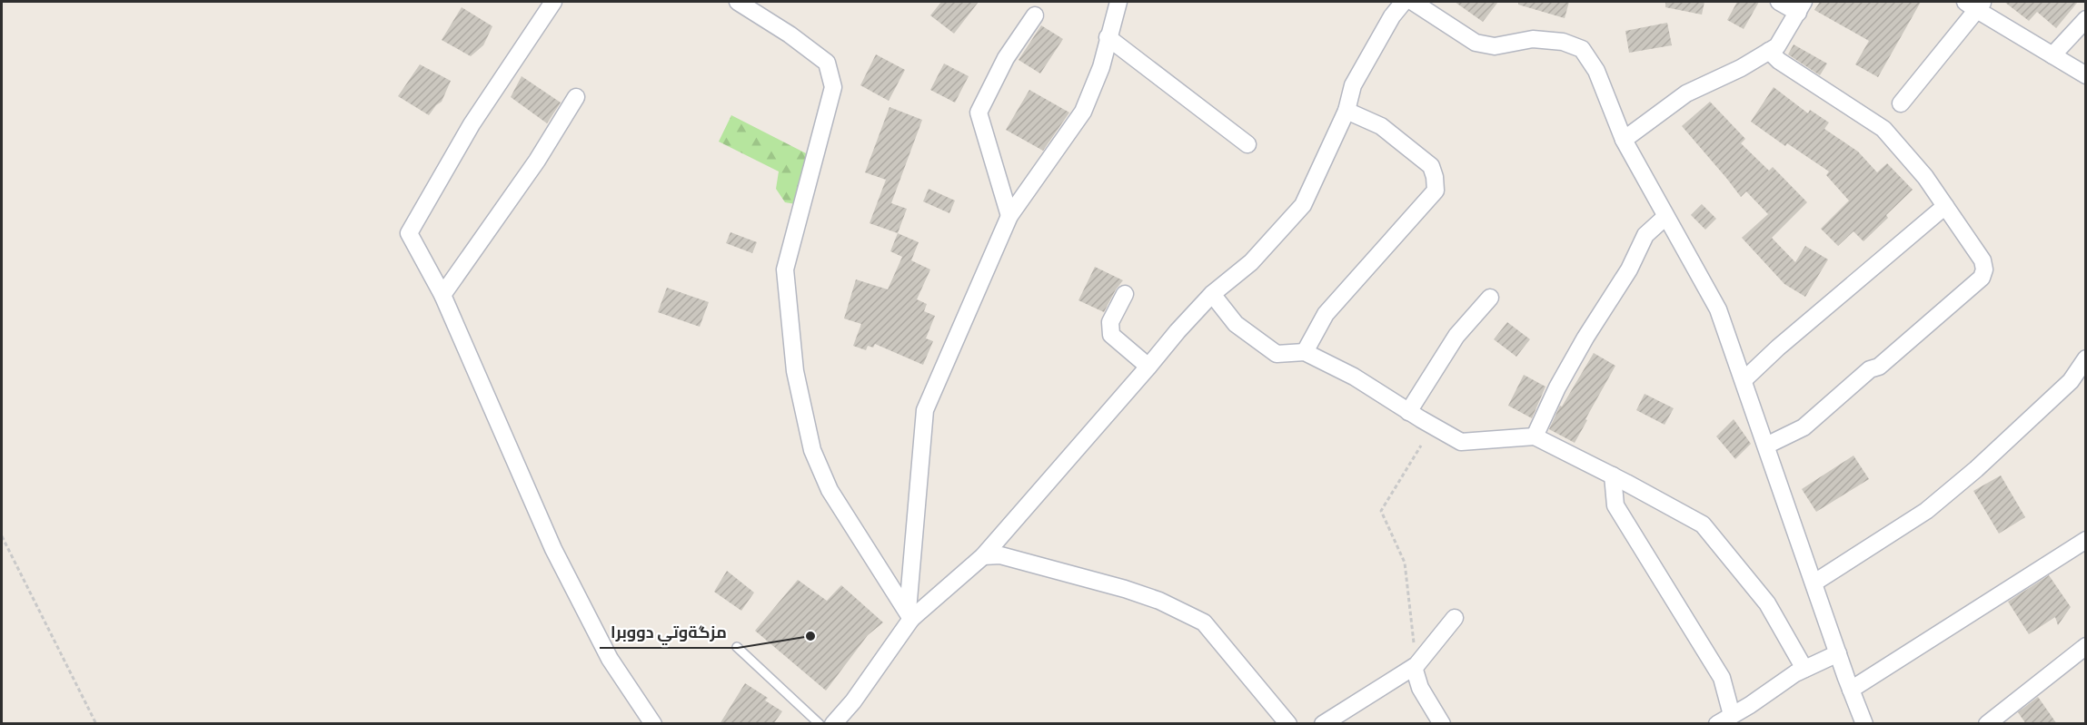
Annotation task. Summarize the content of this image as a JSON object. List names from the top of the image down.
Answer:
{
  "places": ["مزگةوتي دووبرا"]
}
